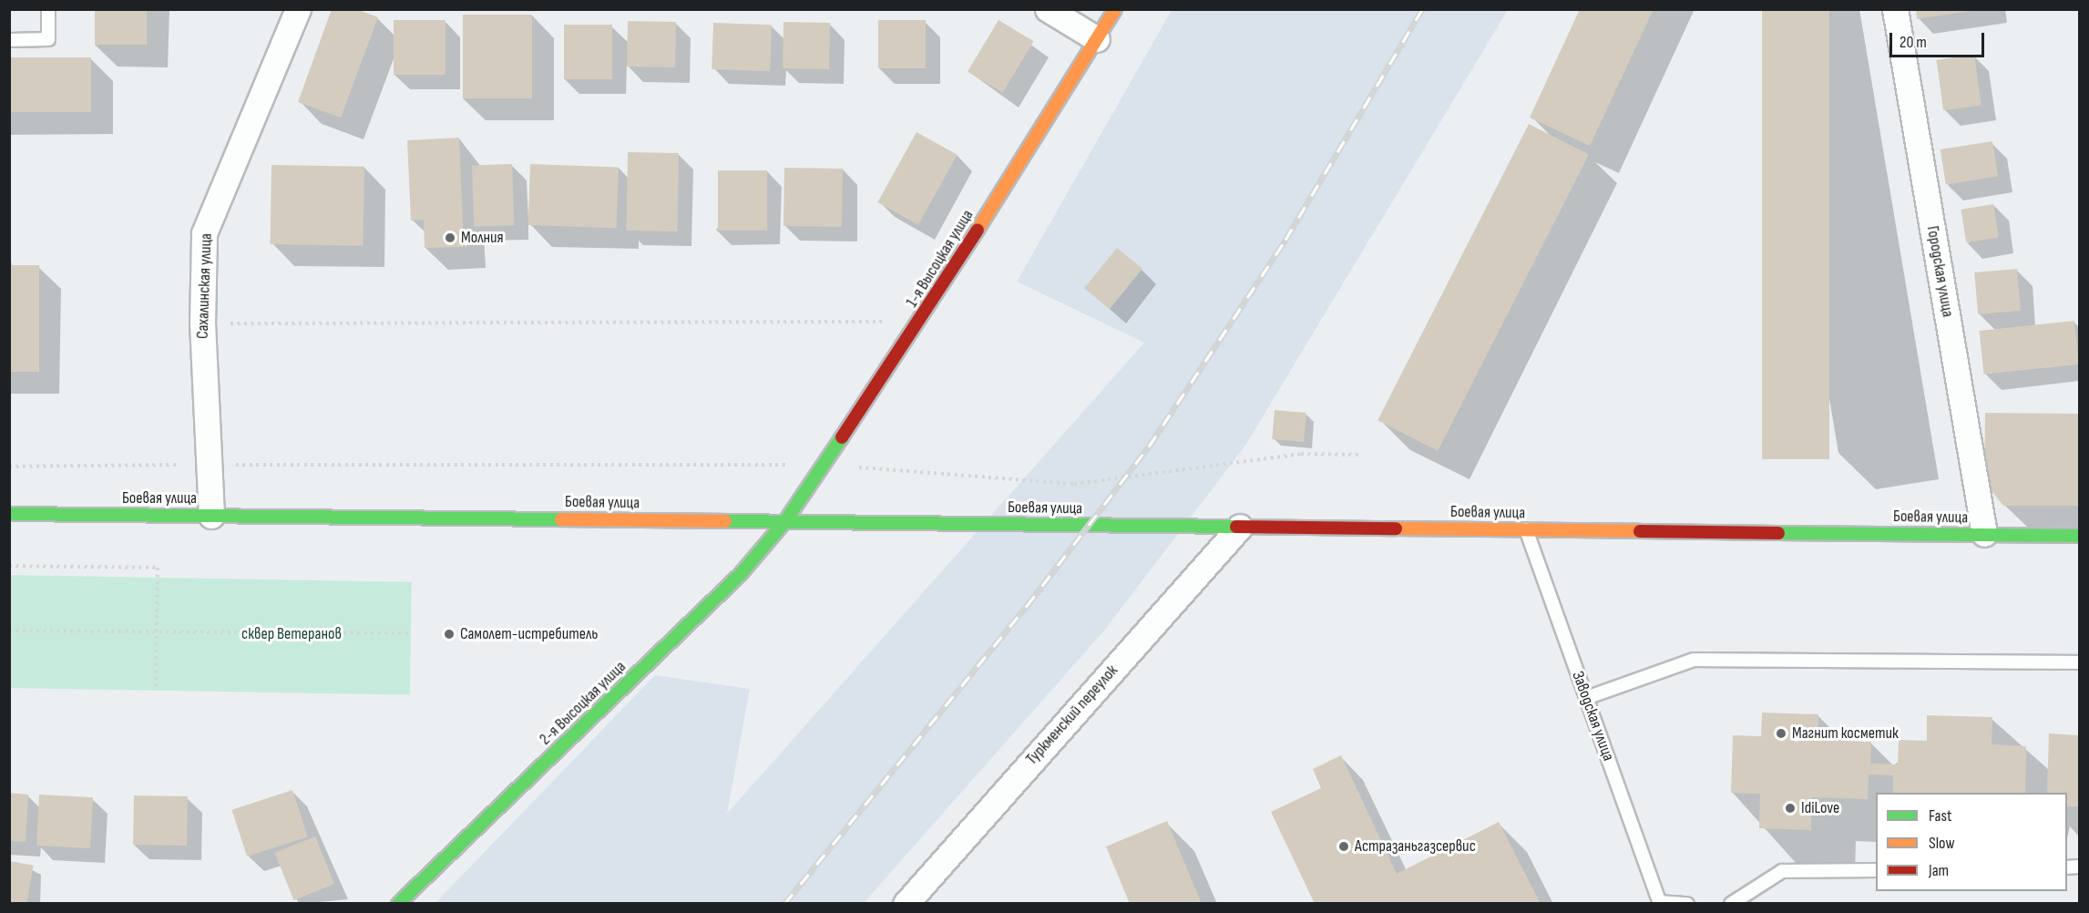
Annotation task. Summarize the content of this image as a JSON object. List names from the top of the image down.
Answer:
{
  "streets": {
    "main road": ["1-я Высоцкая улица", "Боевая улица", "2-я Высоцкая улица"],
    "street": ["Городская улица", "Сахалинская улица", "Туркменский переулок"],
    "lane": ["Заводская улица"]
  },
  "crossings": [
    ["1-я Высоцкая улица", "Боевая улица"],
    ["1-я Высоцкая улица", "2-я Высоцкая улица"],
    ["Городская улица", "Боевая улица"],
    ["Сахалинская улица", "Боевая улица"],
    ["Боевая улица", "2-я Высоцкая улица"],
    ["Боевая улица", "Туркменский переулок"],
    ["Боевая улица", "Заводская улица"]
  ],
  "parks": ["сквер Ветеранов"],
  "places": [
    "Молния",
    "Самолет-истребитель",
    "Магнит косметик",
    "IdiLove",
    "Астразаньгазсервис"
  ],
  "legend": ["Fast", "Slow", "Jam"],
  "scale_bar": "20 m"
}
